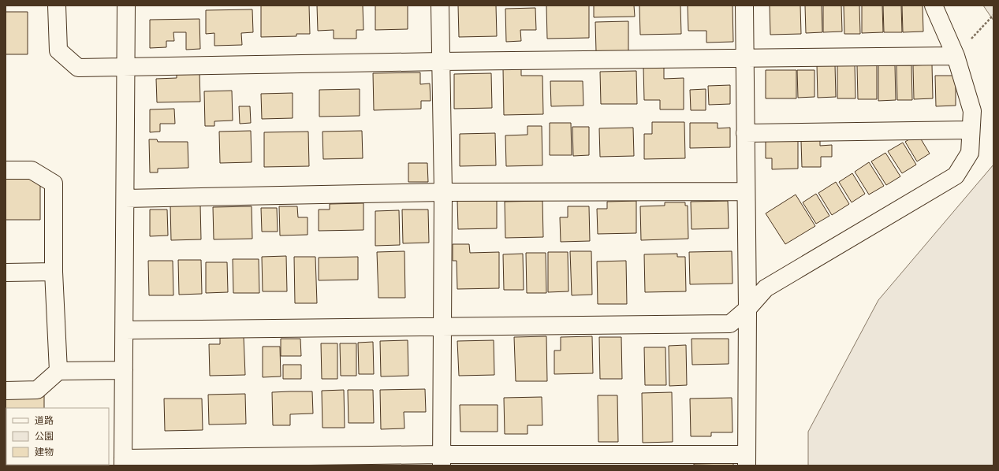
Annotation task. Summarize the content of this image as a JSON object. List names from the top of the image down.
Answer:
{
  "legend": ["道路", "公園", "建物"]
}
